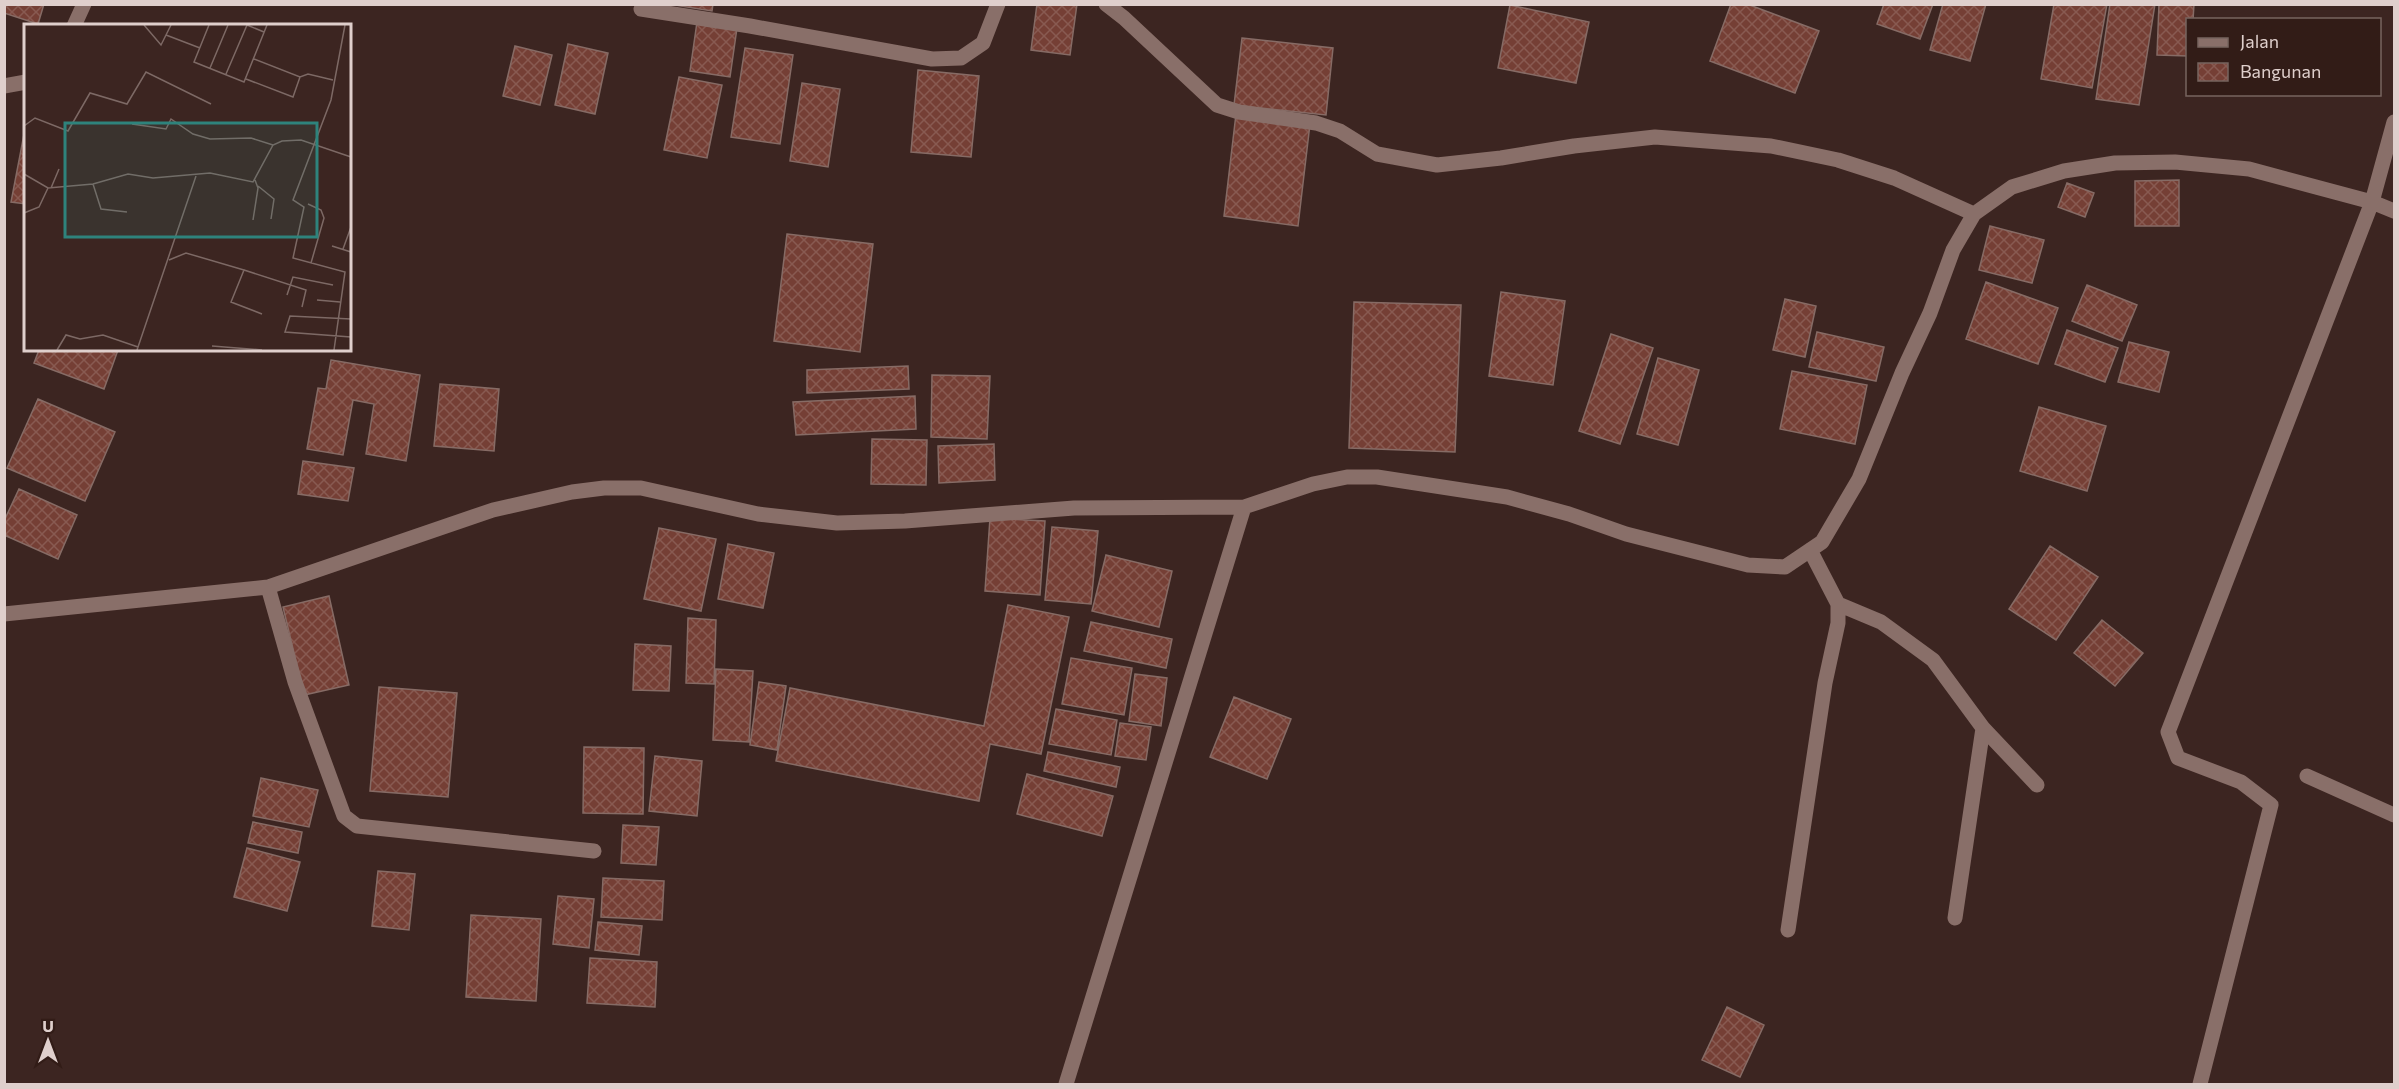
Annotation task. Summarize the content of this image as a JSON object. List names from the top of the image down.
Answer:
{
  "legend": ["Jalan", "Bangunan"],
  "north": "top"
}
